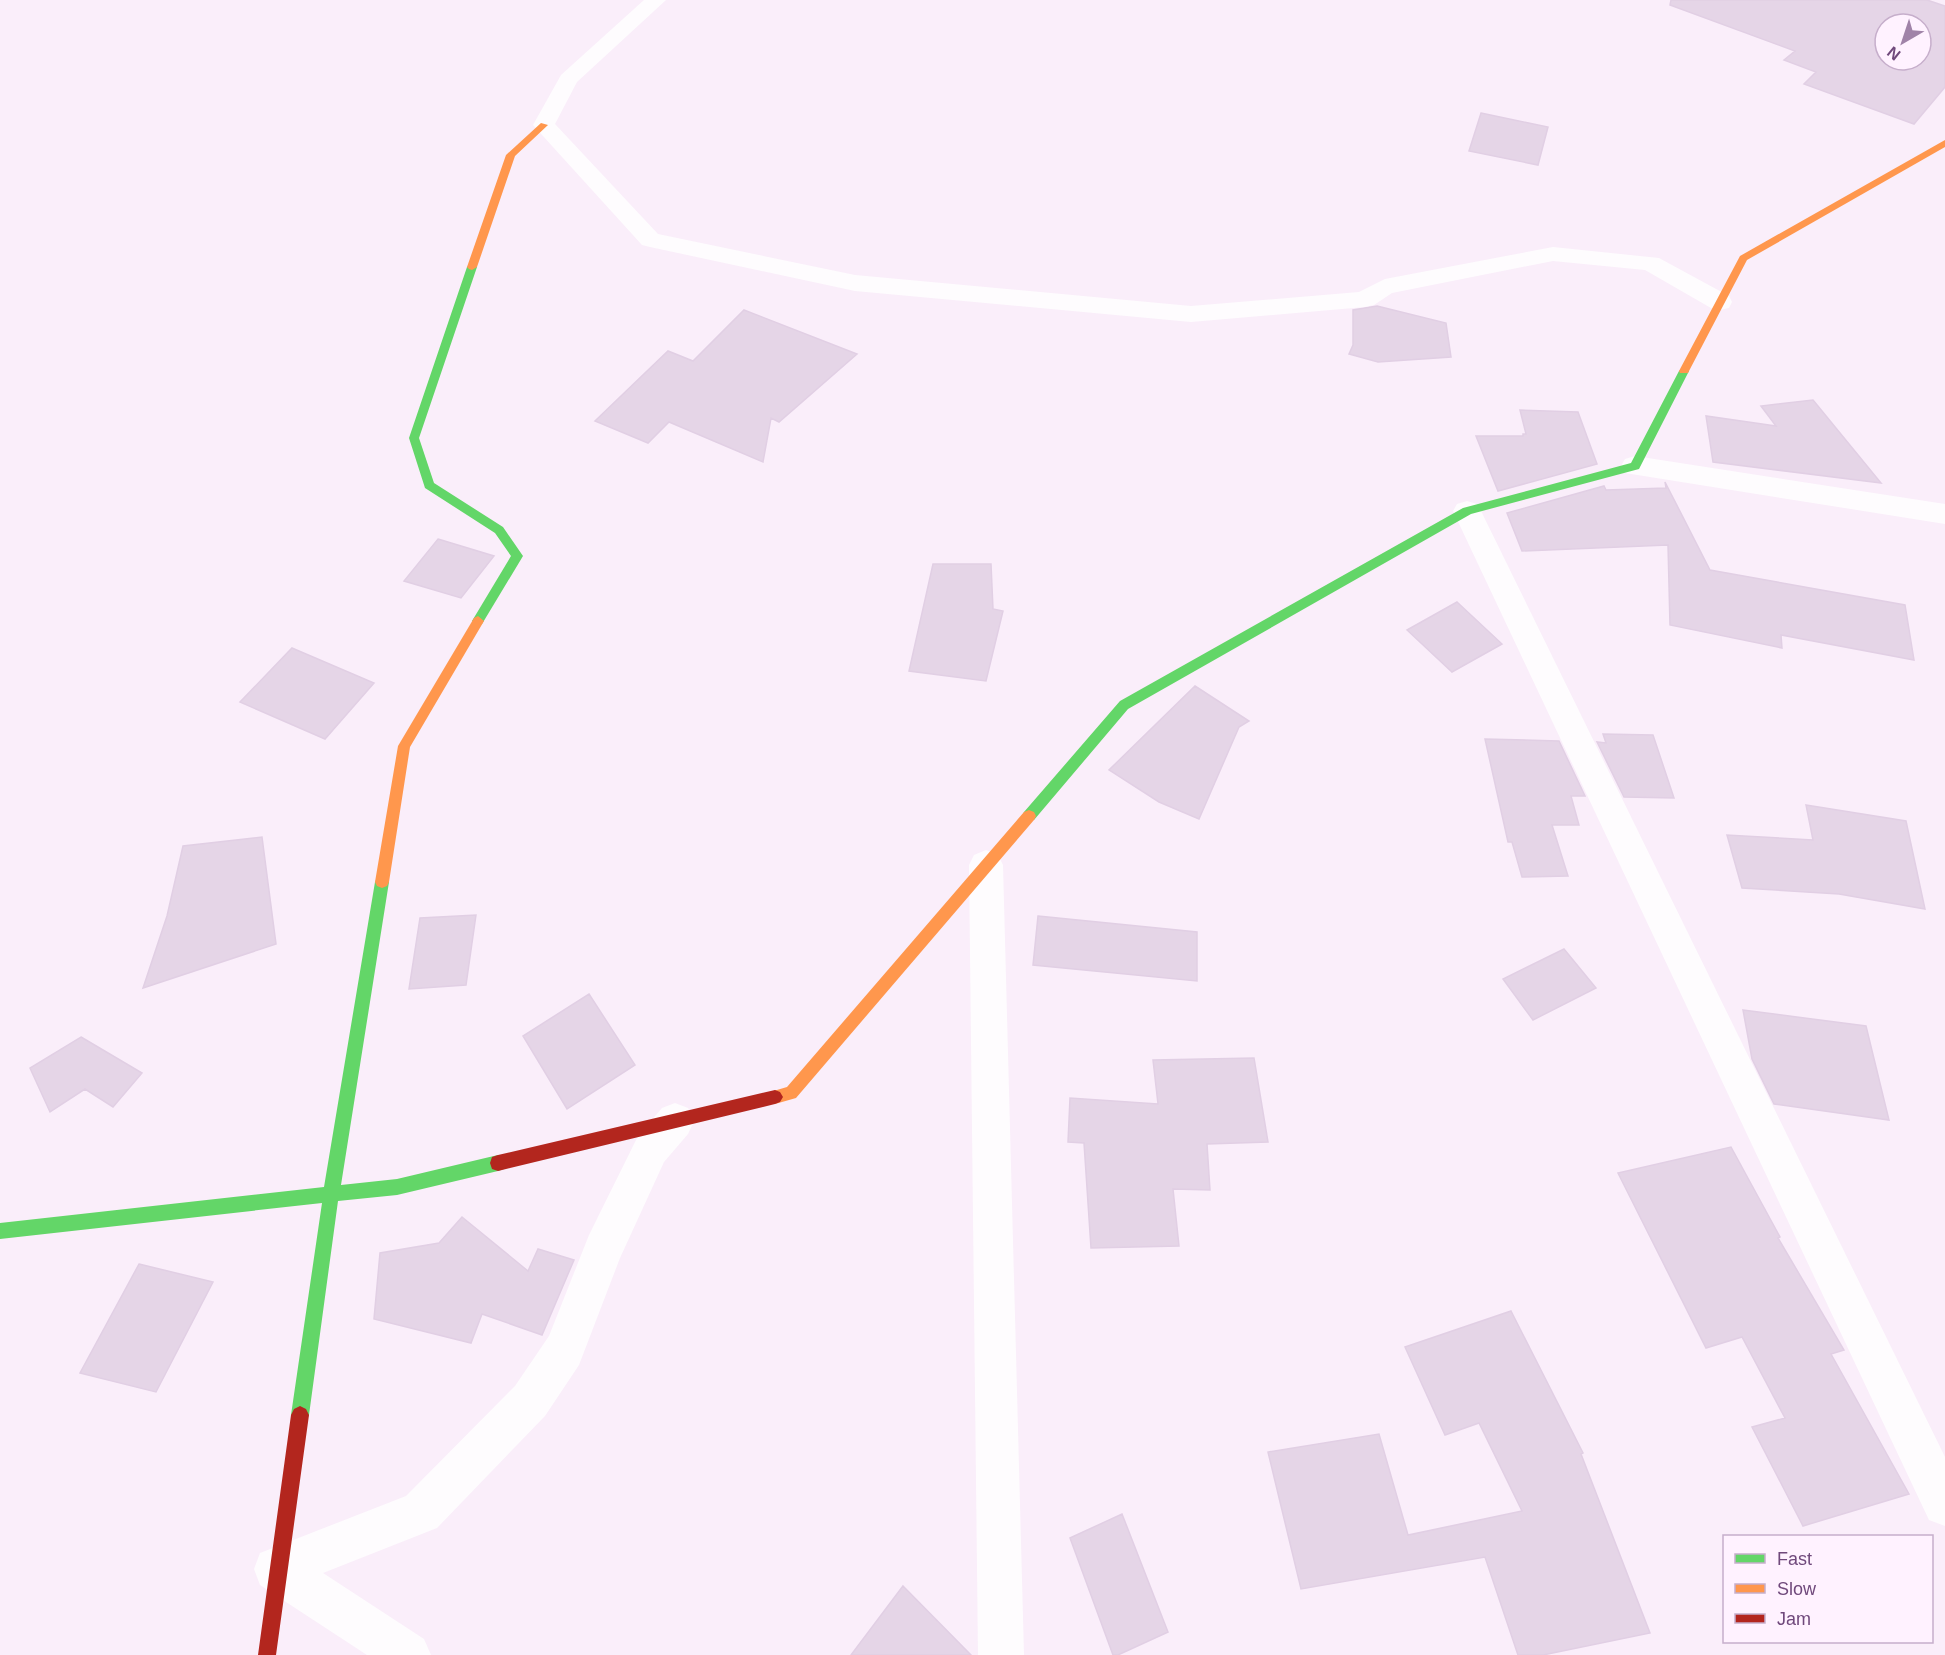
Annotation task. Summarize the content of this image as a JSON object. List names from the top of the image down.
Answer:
{
  "legend": ["Fast", "Slow", "Jam"],
  "north": "bottom left"
}
